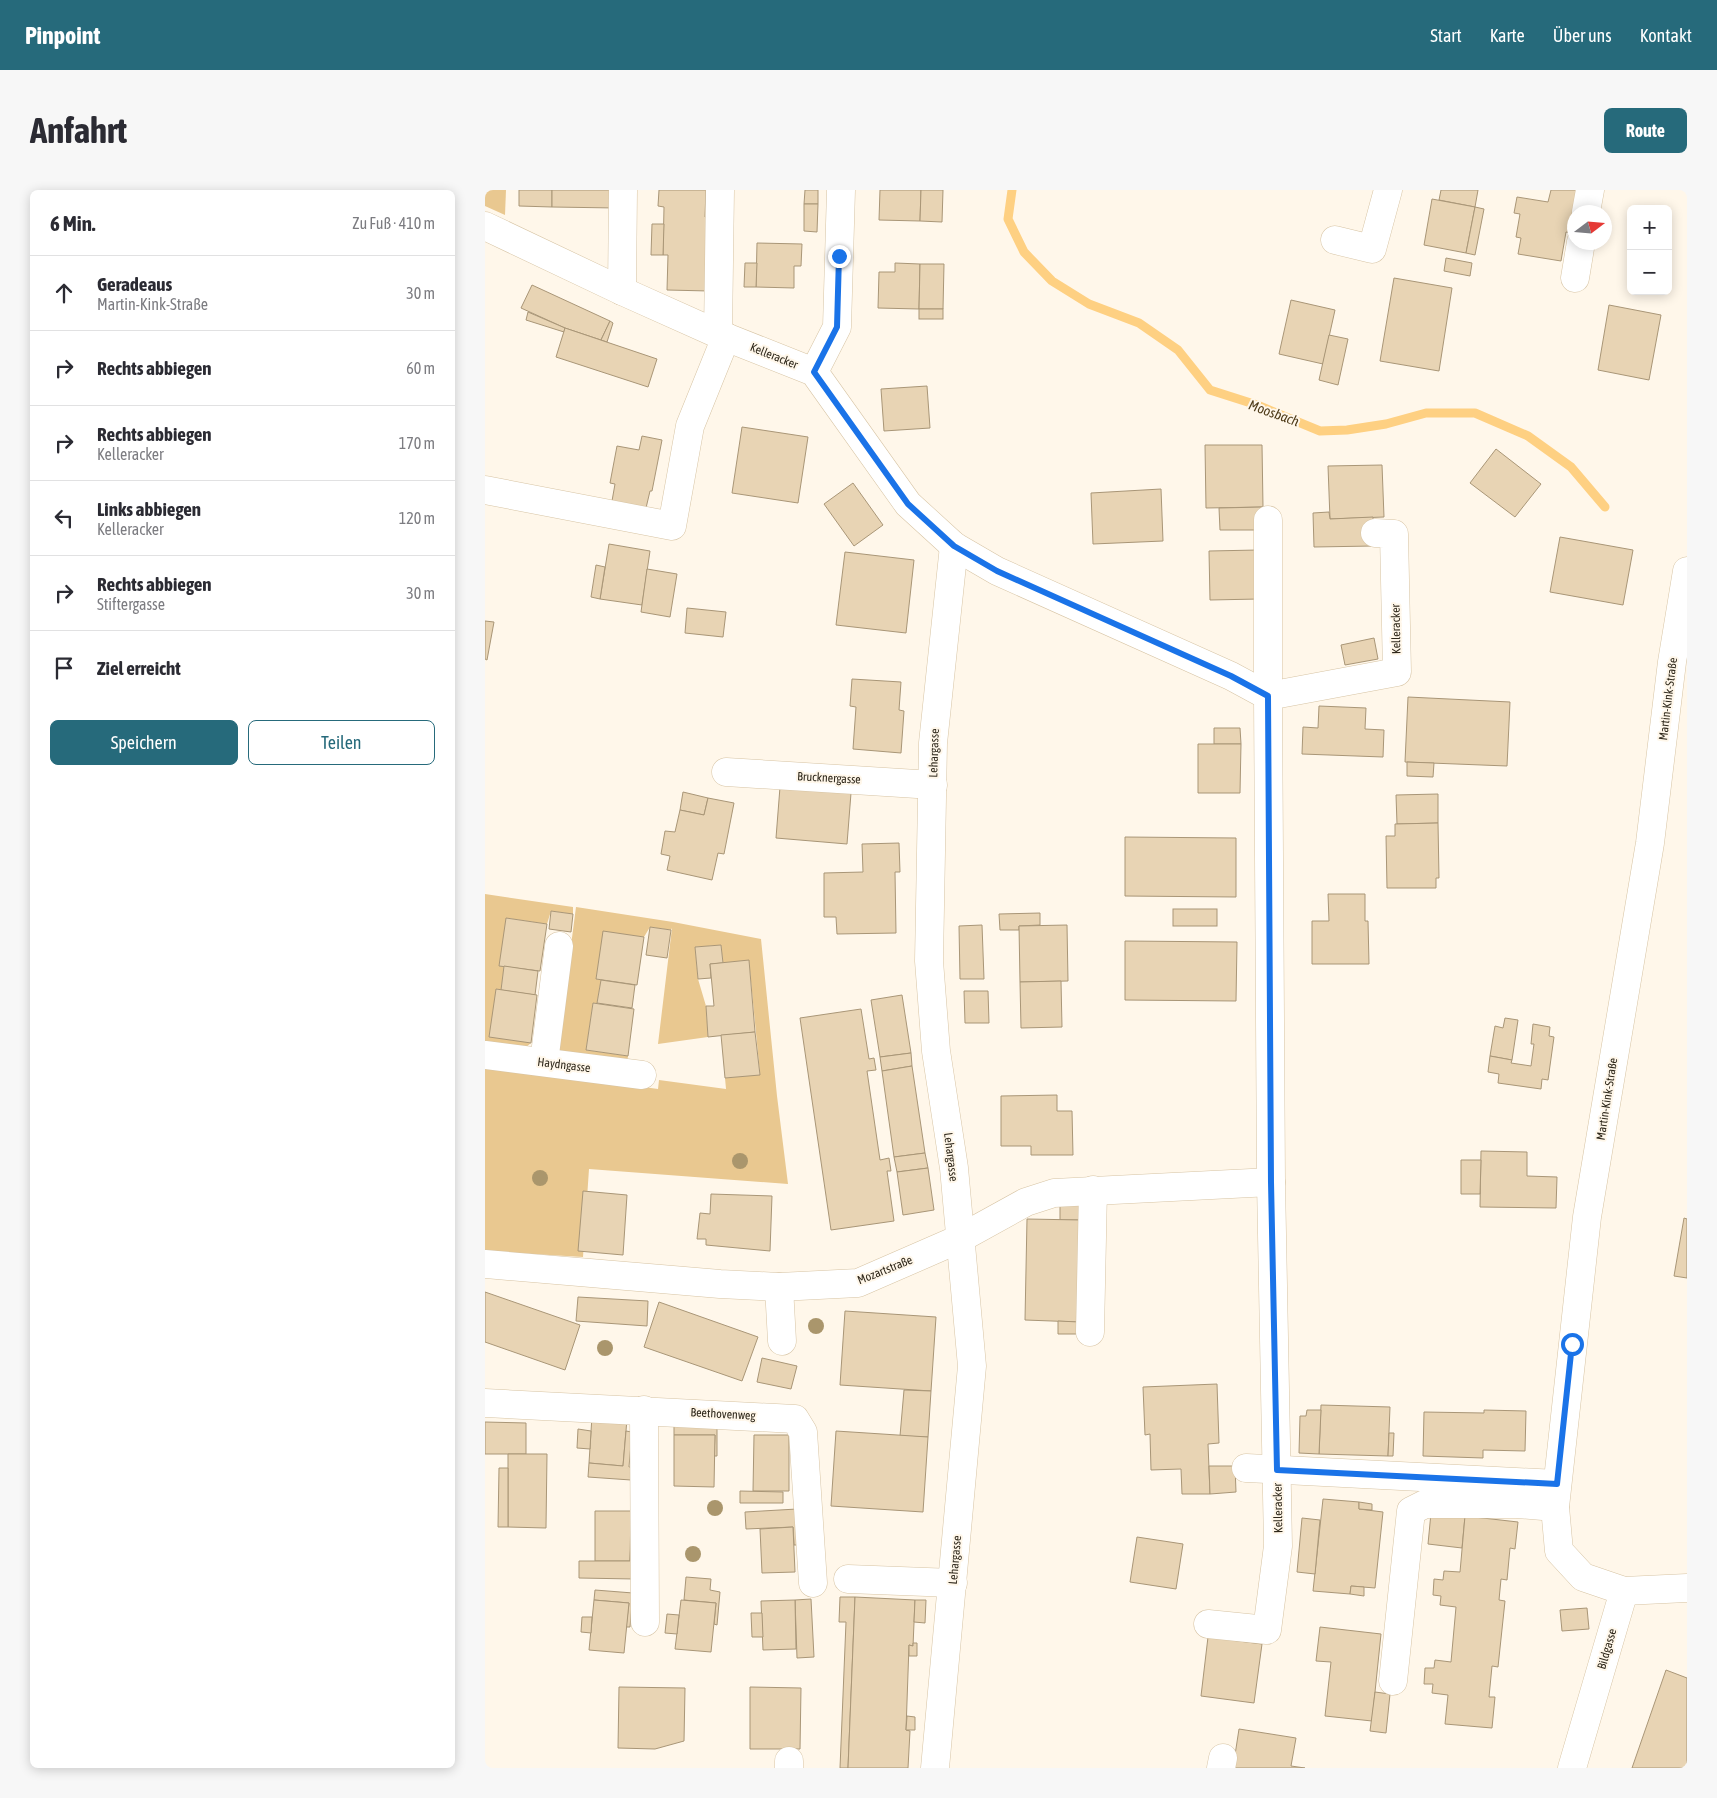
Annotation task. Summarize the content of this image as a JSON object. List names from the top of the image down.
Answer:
{
  "streets": {
    "street": [
      "Kelleracker",
      "Martin-Kink-Straße",
      "Lehargasse",
      "Brucknergasse",
      "Haydngasse",
      "Mozartstraße",
      "Beethovenweg",
      "Bildgasse"
    ]
  },
  "crossings": [
    ["Kelleracker", "Lehargasse"],
    ["Kelleracker", "Mozartstraße"],
    ["Martin-Kink-Straße", "Bildgasse"],
    ["Lehargasse", "Brucknergasse"],
    ["Lehargasse", "Mozartstraße"]
  ],
  "water": ["Moosbach"],
  "north": "right",
  "page": {
    "header": "Pinpoint",
    "nav": [
      "Start",
      "Karte",
      "Über uns",
      "Kontakt"
    ],
    "buttons": [
      "Route",
      ["Speichern", "Teilen"]
    ],
    "title": "Anfahrt",
    "heading": ["6 Min.", "Zu Fuß · 410 m"],
    "map_buttons": ["+", "−"],
    "list": [
      ["Geradeaus", "Martin-Kink-Straße", "30 m"],
      ["Rechts abbiegen", "60 m"],
      ["Rechts abbiegen", "Kelleracker", "170 m"],
      ["Links abbiegen", "Kelleracker", "120 m"],
      ["Rechts abbiegen", "Stiftergasse", "30 m"],
      "Ziel erreicht"
    ]
  }
}
